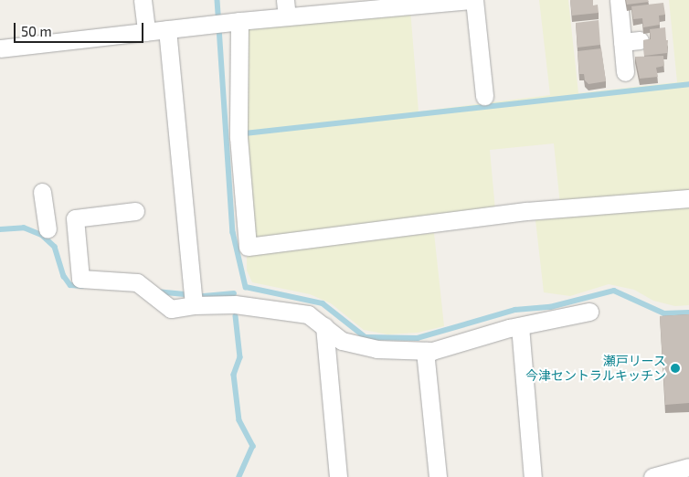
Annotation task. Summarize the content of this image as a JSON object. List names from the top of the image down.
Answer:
{
  "places": ["瀬戸リース 今津セントラルキッチン"],
  "scale_bar": "50 m"
}
